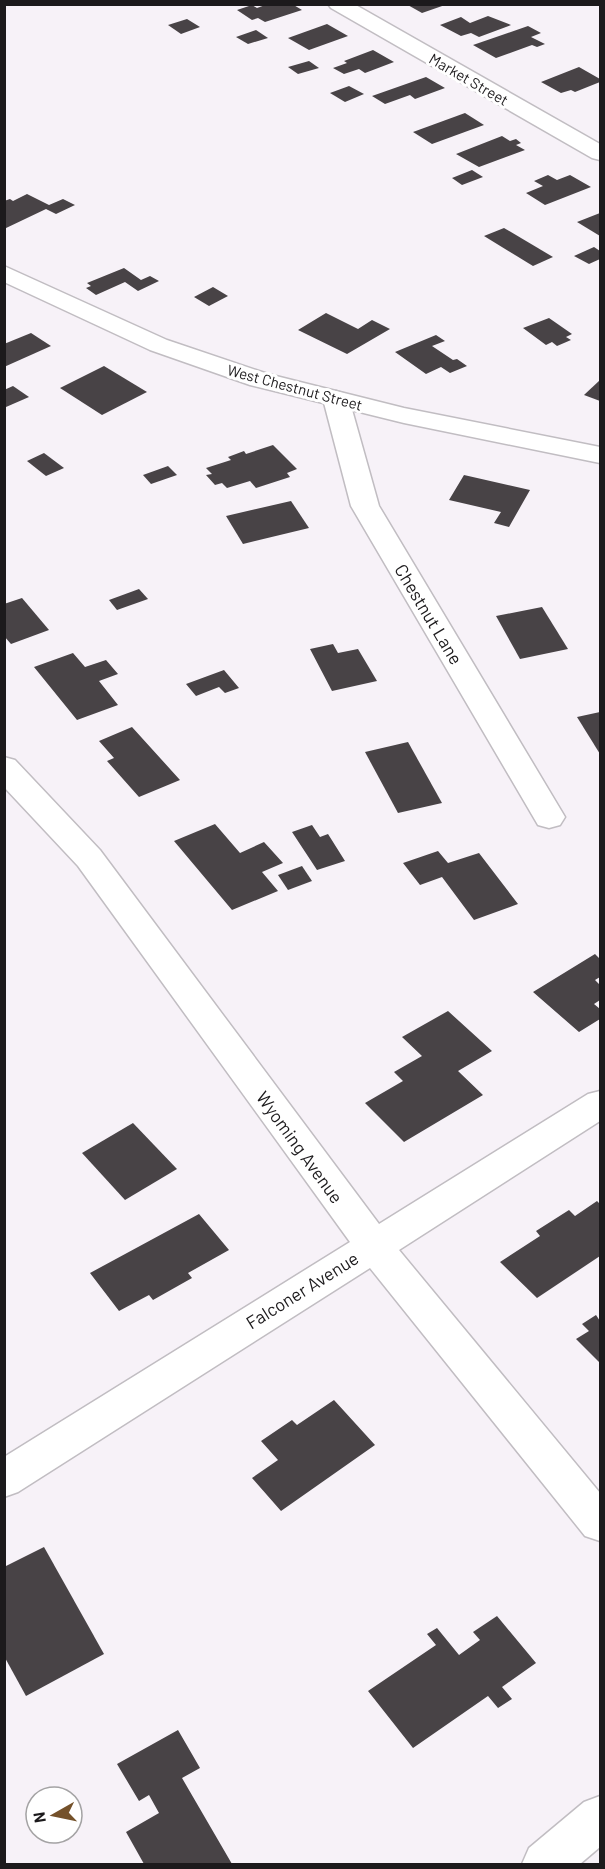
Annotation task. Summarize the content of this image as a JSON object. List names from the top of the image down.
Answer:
{
  "streets": {
    "street": [
      "Market Street",
      "West Chestnut Street",
      "Chestnut Lane",
      "Wyoming Avenue",
      "Falconer Avenue"
    ]
  },
  "crossings": [
    ["West Chestnut Street", "Chestnut Lane"],
    ["Wyoming Avenue", "Falconer Avenue"]
  ],
  "north": "left"
}
